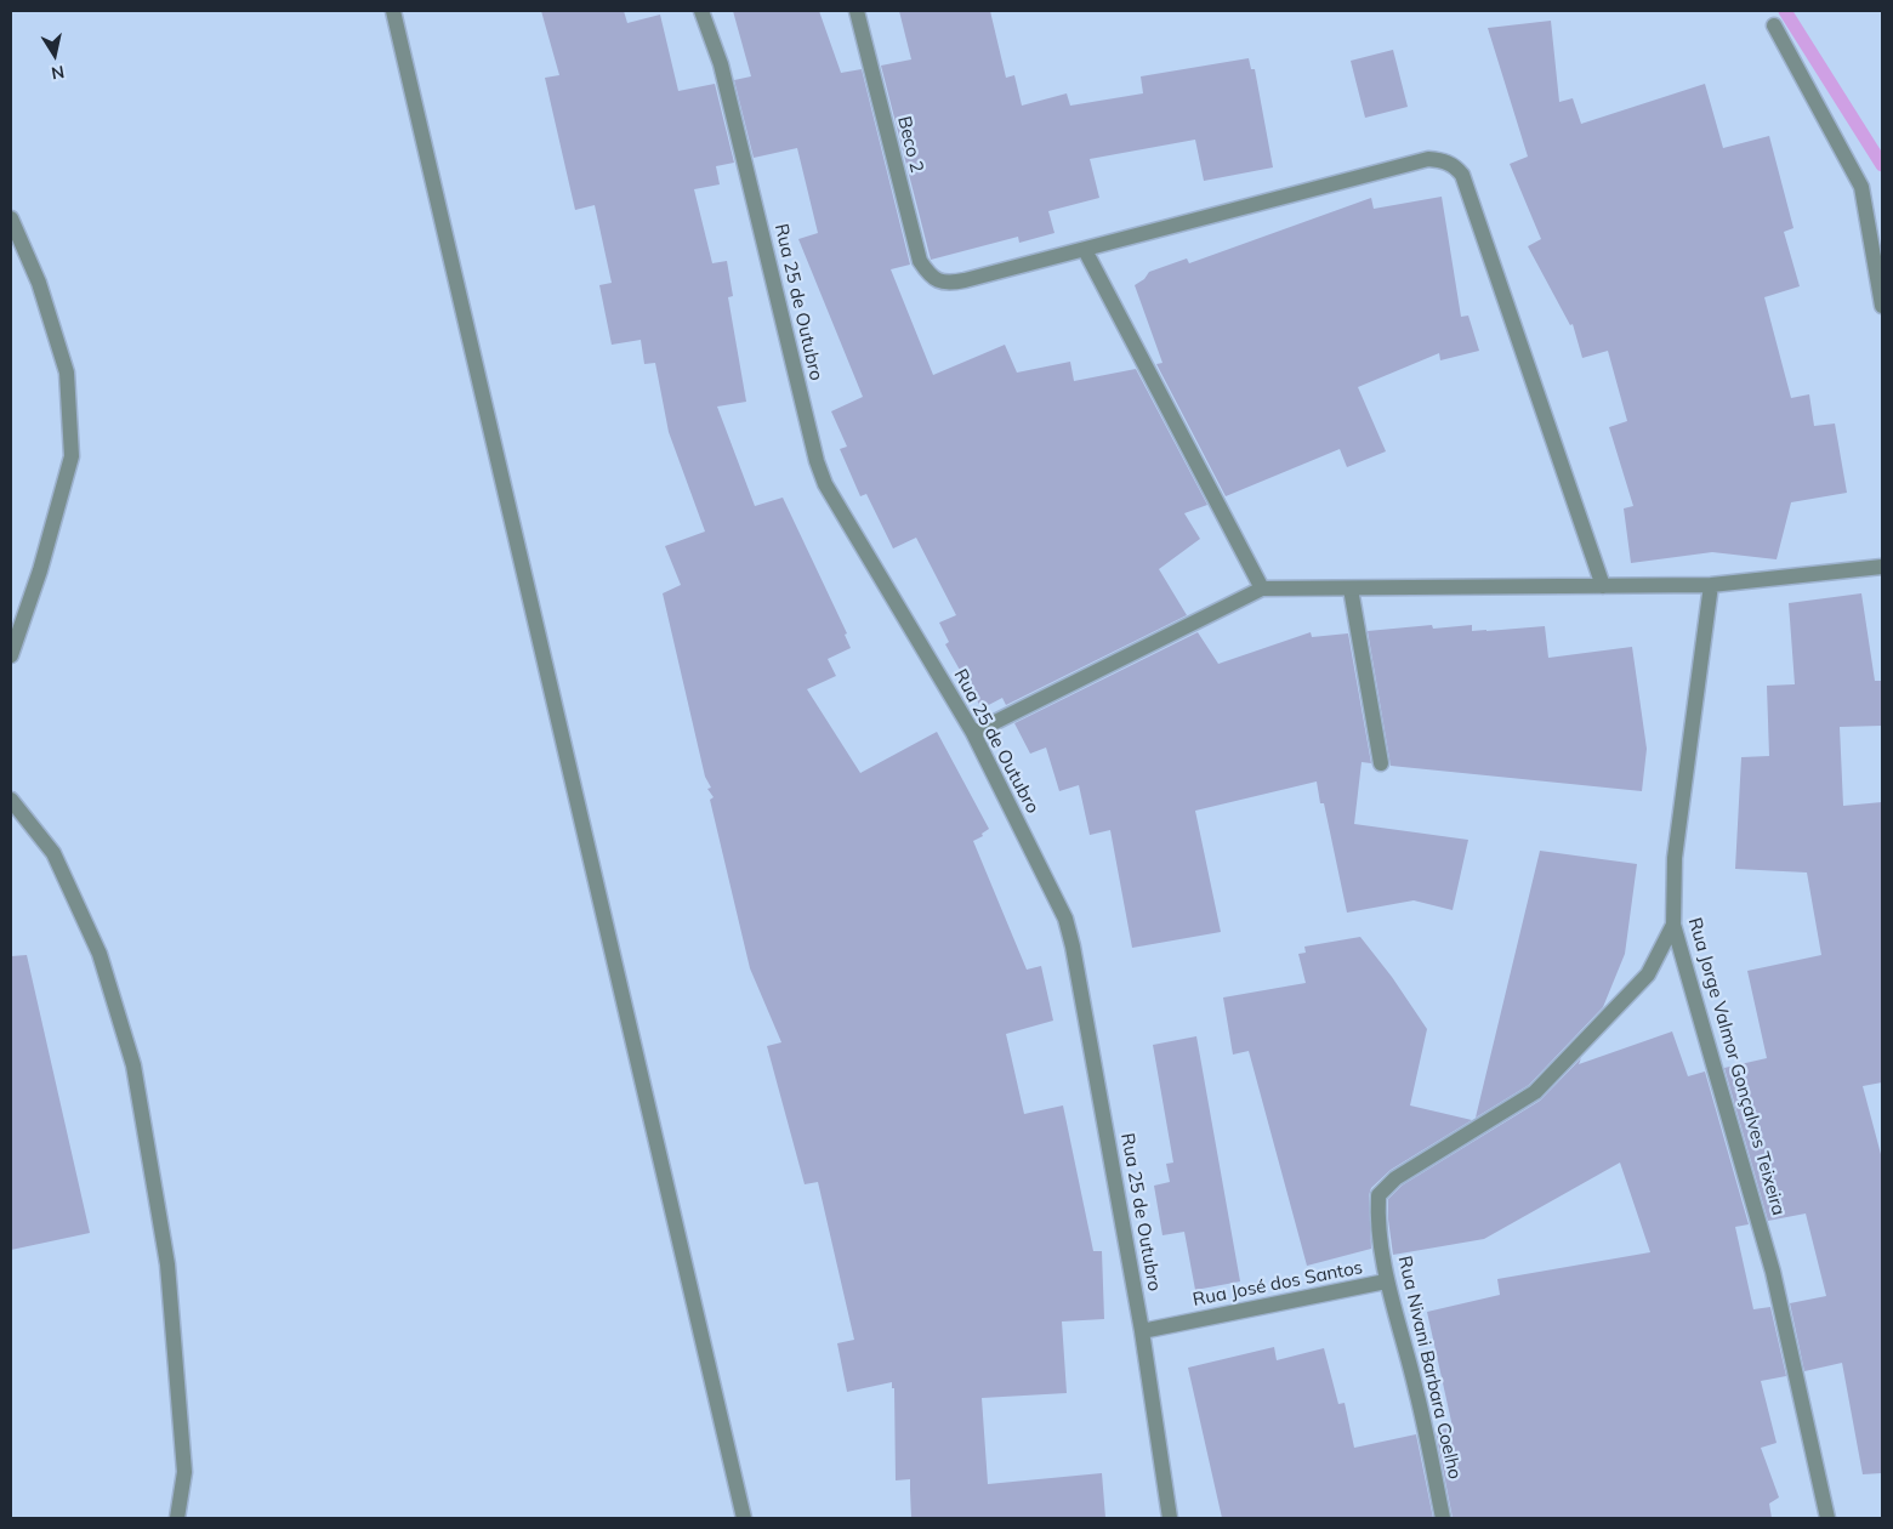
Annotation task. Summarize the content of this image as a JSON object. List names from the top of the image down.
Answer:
{
  "streets": {
    "street": [
      "Beco 2",
      "Rua 25 de Outubro",
      "Rua Jorge Valmor Gonçalves Teixeira",
      "Rua José dos Santos",
      "Rua Nivani Barbara Coelho"
    ]
  },
  "crossings": [
    ["Rua 25 de Outubro", "Rua José dos Santos"],
    ["Rua Jorge Valmor Gonçalves Teixeira", "Rua Nivani Barbara Coelho"],
    ["Rua José dos Santos", "Rua Nivani Barbara Coelho"]
  ],
  "north": "bottom"
}
